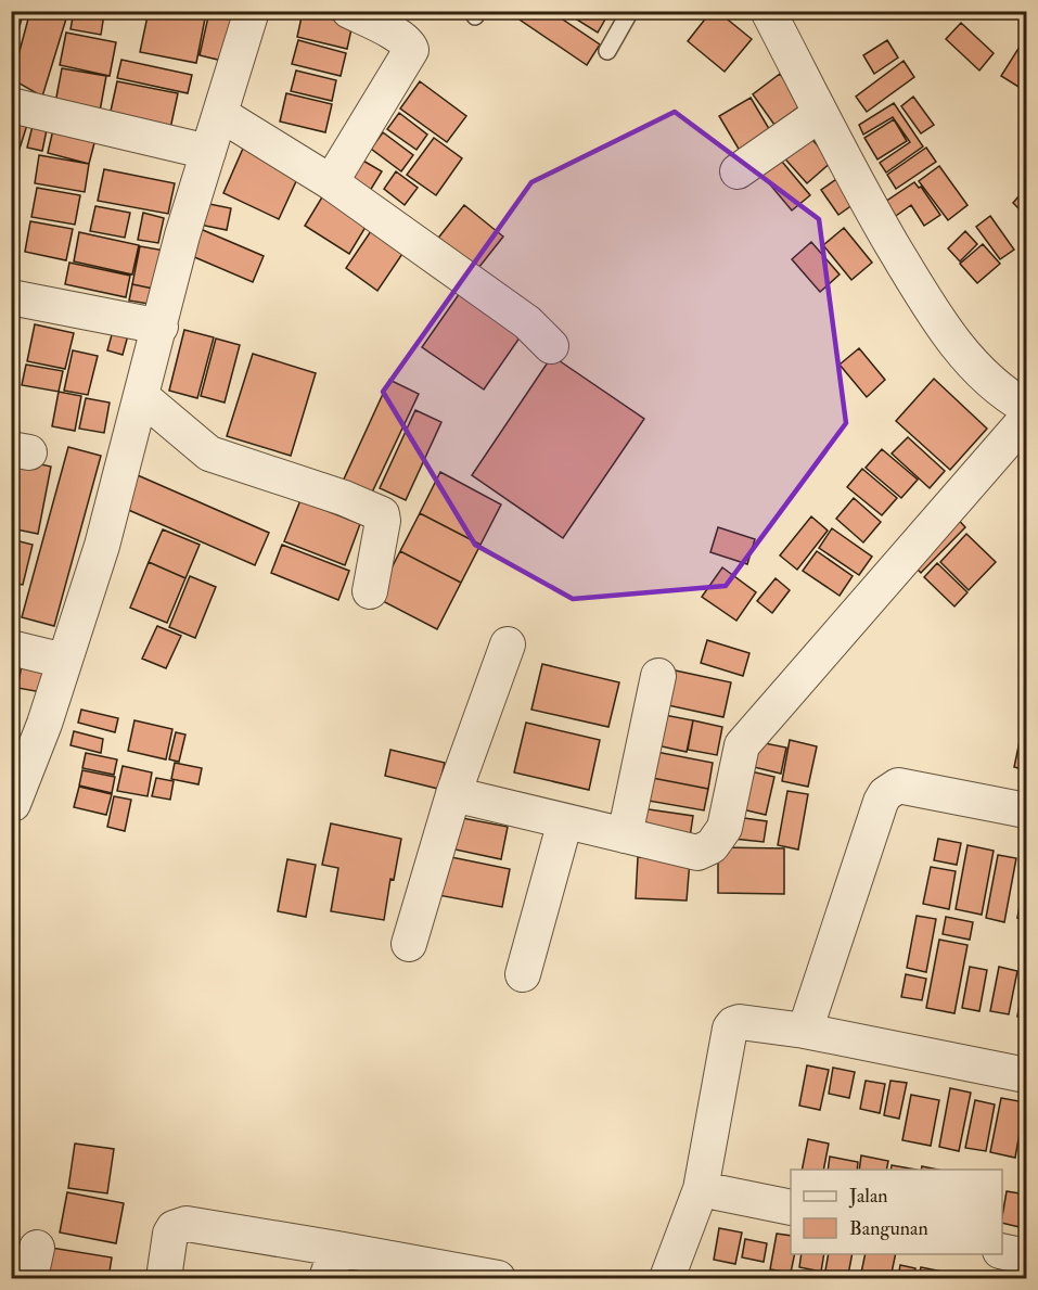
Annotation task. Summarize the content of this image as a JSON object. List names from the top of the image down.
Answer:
{
  "legend": ["Jalan", "Bangunan"]
}
